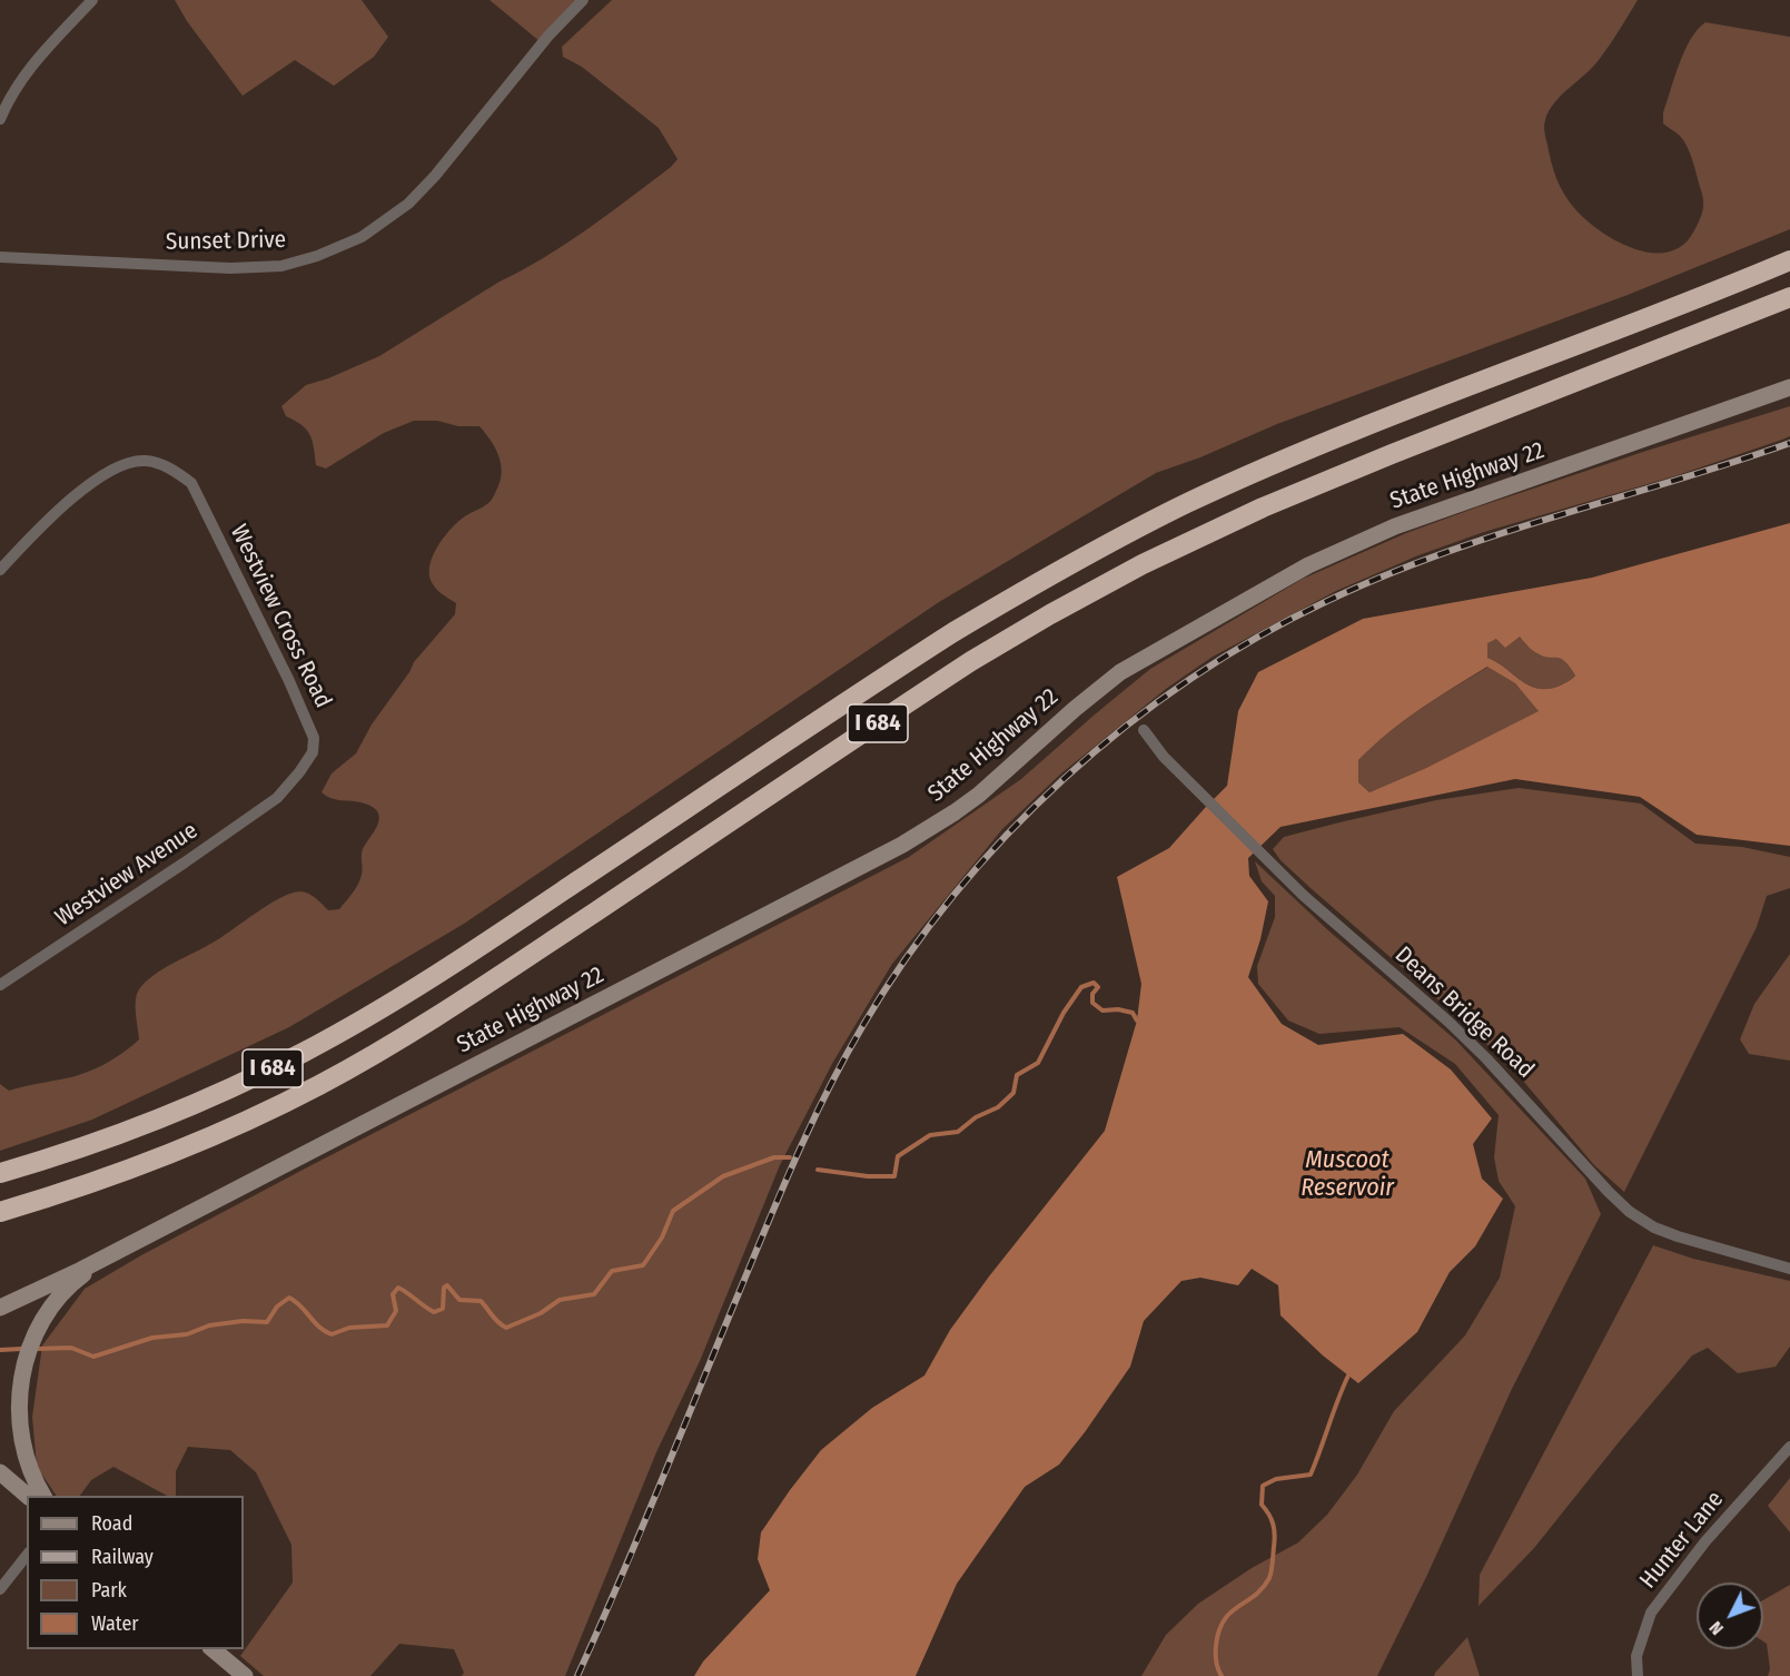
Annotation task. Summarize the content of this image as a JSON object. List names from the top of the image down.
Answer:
{
  "streets": {
    "highway": ["I 684"],
    "main road": ["State Highway 22"],
    "street": [
      "Sunset Drive",
      "Westview Cross Road",
      "Westview Avenue",
      "Deans Bridge Road",
      "Hunter Lane"
    ]
  },
  "crossings": [
    ["Westview Cross Road", "Westview Avenue"]
  ],
  "water": ["Muscoot Reservoir"],
  "legend": [
    "Road",
    "Railway",
    "Park",
    "Water"
  ],
  "north": "bottom left"
}
